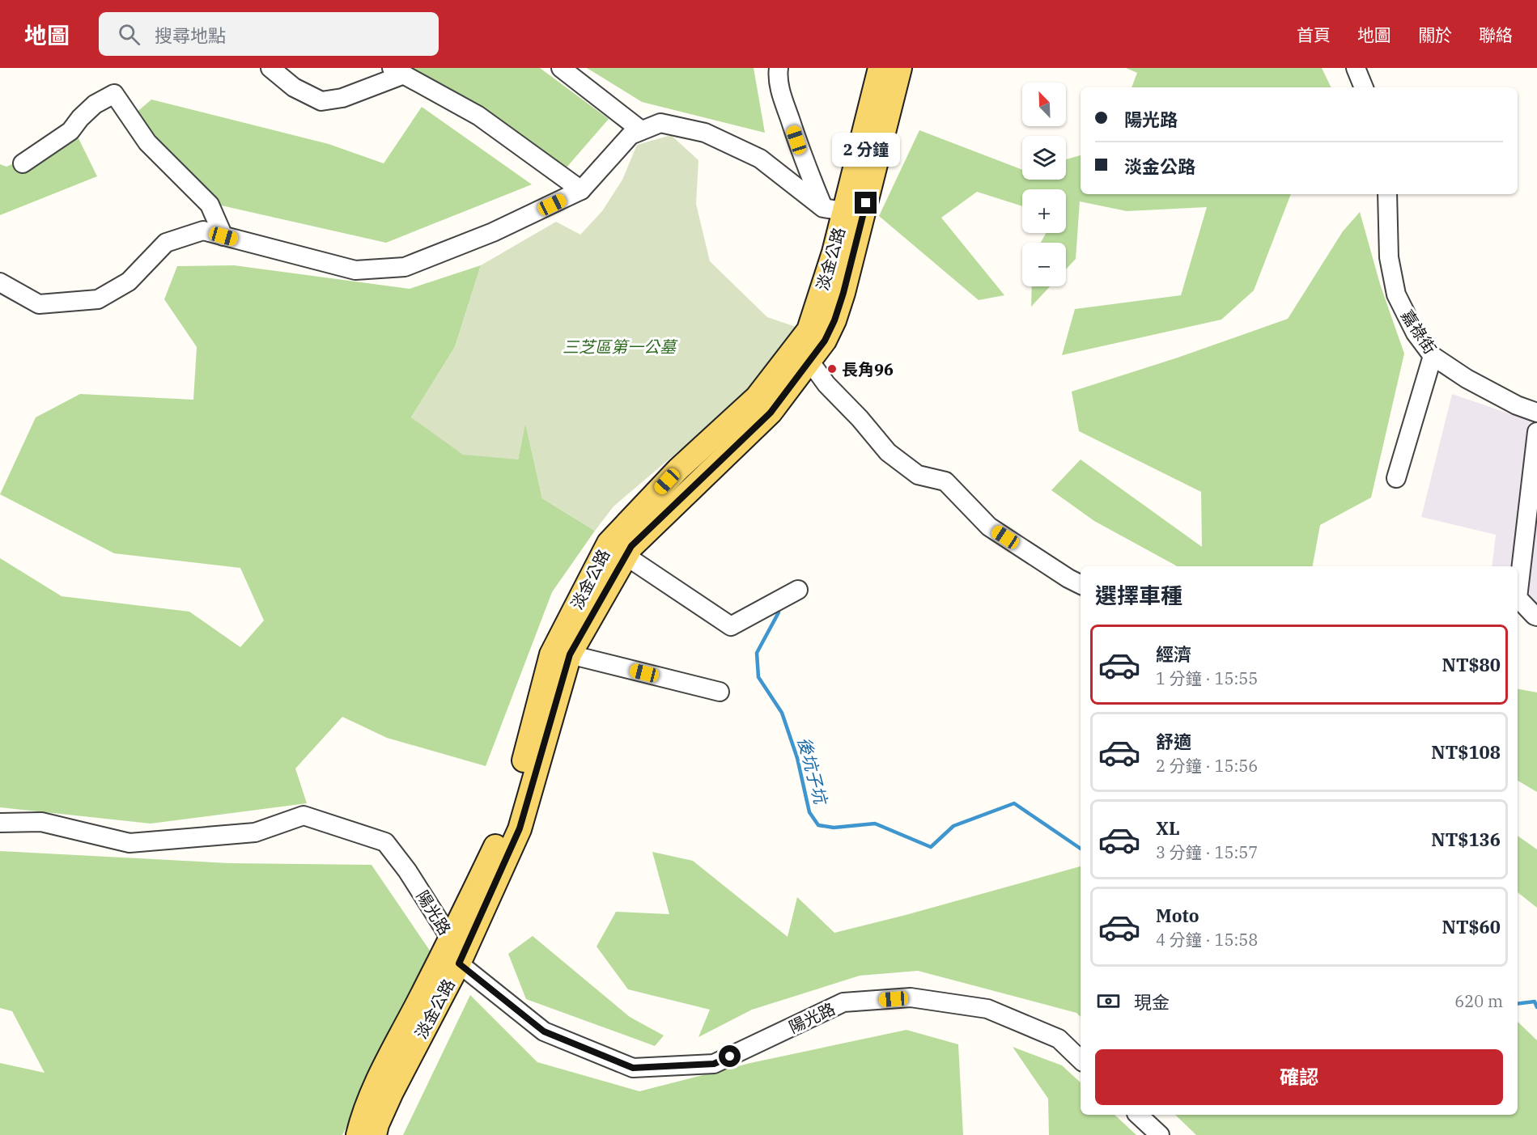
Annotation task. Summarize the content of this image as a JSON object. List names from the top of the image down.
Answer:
{
  "streets": {
    "main road": ["淡金公路"],
    "street": ["嘉祿街", "陽光路"]
  },
  "crossings": [
    ["淡金公路", "陽光路"]
  ],
  "water": ["後坑子坑"],
  "parks": ["三芝區第一公墓"],
  "places": ["長角96"],
  "north": "top left",
  "page": {
    "header": "地圖",
    "search": "搜尋地點",
    "nav": [
      "首頁",
      "地圖",
      "關於",
      "聯絡"
    ],
    "map_buttons": ["+", "−"],
    "banner": ["陽光路", "淡金公路"],
    "bubble": "2 分鐘",
    "heading": "選擇車種",
    "list": [
      {
        "name": "經濟",
        "note": "1 分鐘 · 15:55",
        "value": "NT$80"
      },
      {
        "name": "舒適",
        "note": "2 分鐘 · 15:56",
        "value": "NT$108"
      },
      {
        "name": "XL",
        "note": "3 分鐘 · 15:57",
        "value": "NT$136"
      },
      {
        "name": "Moto",
        "note": "4 分鐘 · 15:58",
        "value": "NT$60"
      }
    ],
    "pay": ["現金", "620 m"],
    "buttons": "確認"
  }
}
